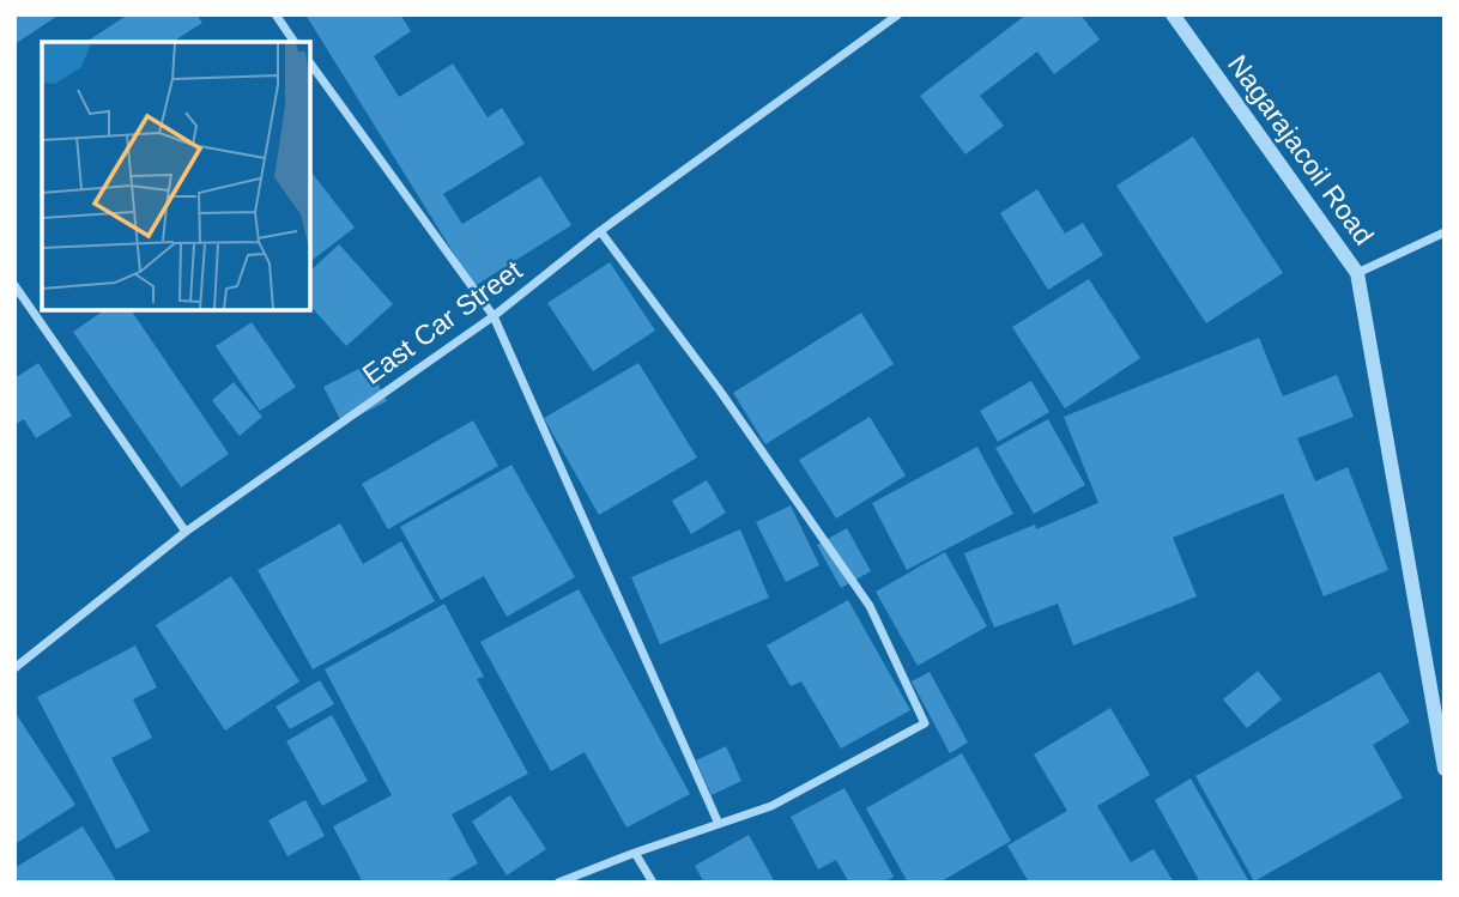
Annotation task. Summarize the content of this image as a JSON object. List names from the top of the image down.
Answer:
{
  "streets": {
    "street": ["Nagarajacoil Road", "East Car Street"]
  }
}
